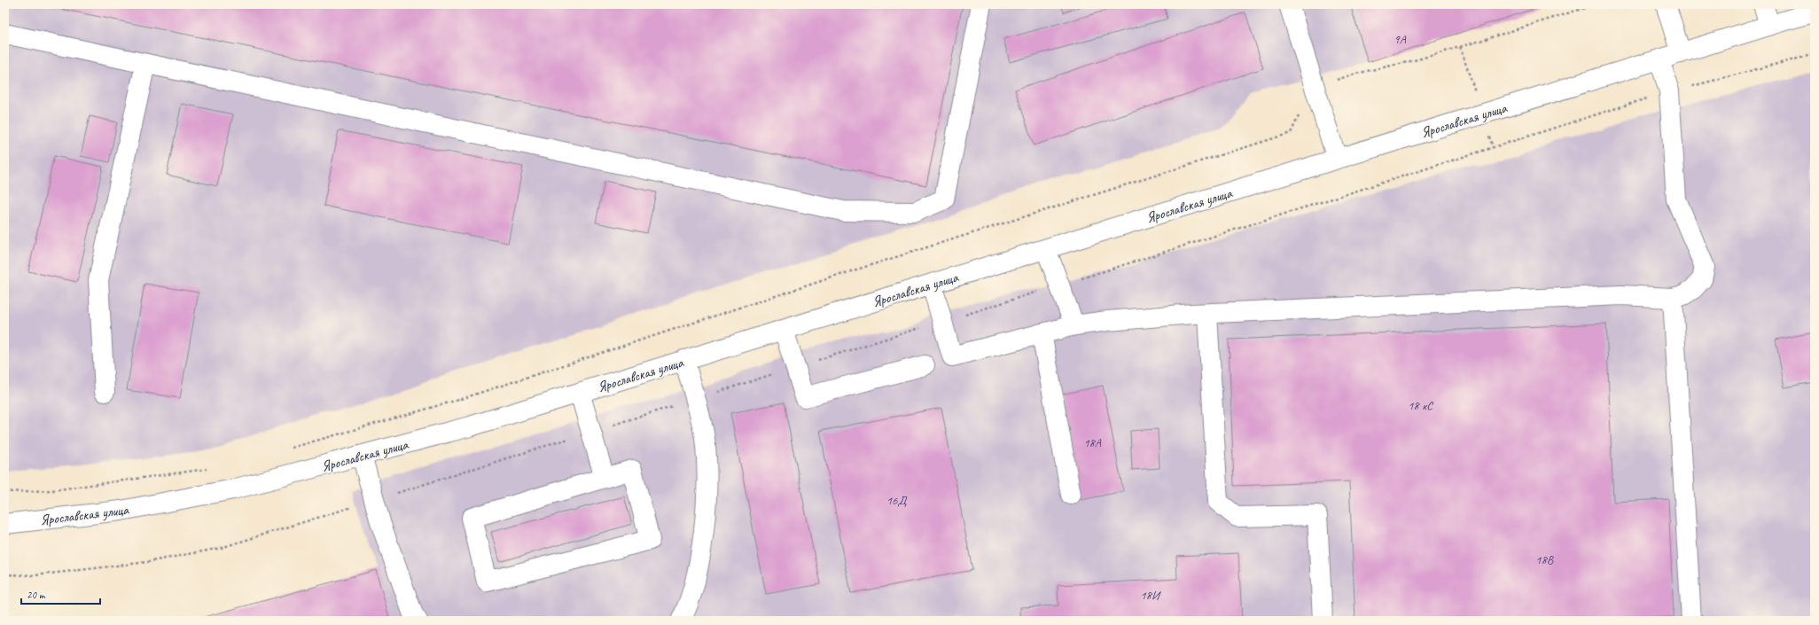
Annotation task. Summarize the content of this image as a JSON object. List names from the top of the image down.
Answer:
{
  "streets": {
    "street": ["Ярославская улица"]
  },
  "house_numbers": [
    "9А",
    "18 кС",
    "18А",
    "16Д",
    "18В",
    "18И"
  ],
  "scale_bar": "20 m"
}
